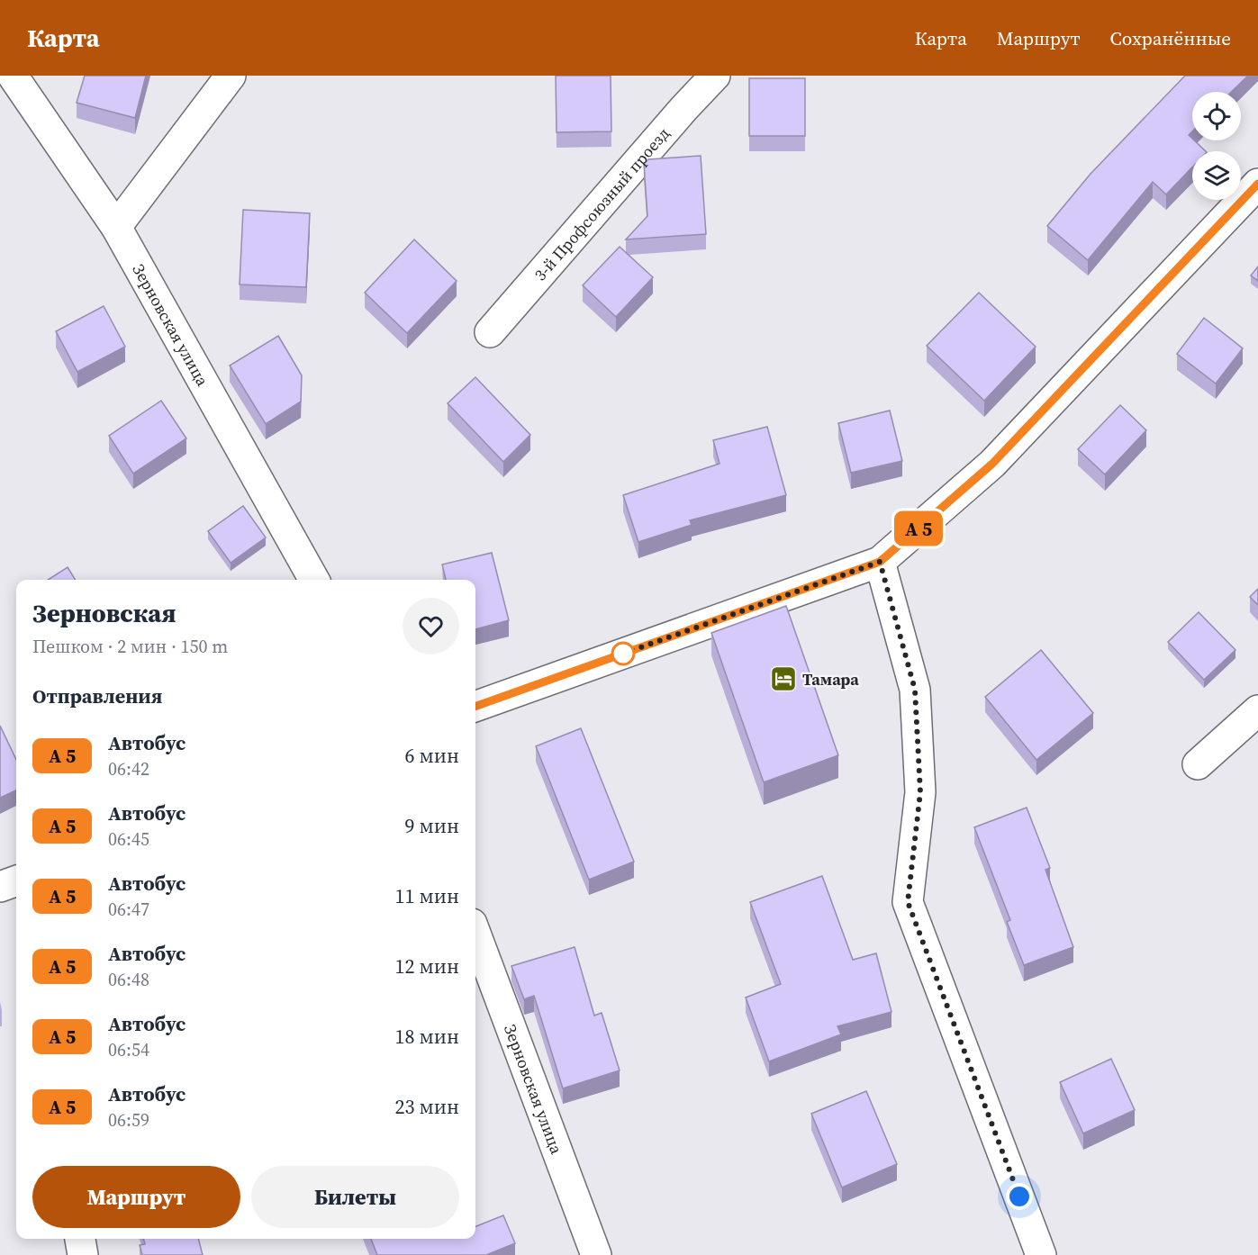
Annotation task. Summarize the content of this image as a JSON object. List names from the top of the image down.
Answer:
{
  "streets": {
    "street": ["3-й Профсоюзный проезд", "Зерновская улица"]
  },
  "places": {
    "hotel": ["Тамара"]
  },
  "page": {
    "header": "Карта",
    "nav": ["Карта", "Маршрут", "Сохранённые"],
    "on_map": "A 5",
    "heading": [
      ["Зерновская", "Пешком · 2 мин · 150 m"],
      "Отправления"
    ],
    "list": [
      {
        "mark": "A 5",
        "name": "Автобус",
        "note": "06:42",
        "value": "6 мин"
      },
      {
        "mark": "A 5",
        "name": "Автобус",
        "note": "06:45",
        "value": "9 мин"
      },
      {
        "mark": "A 5",
        "name": "Автобус",
        "note": "06:47",
        "value": "11 мин"
      },
      {
        "mark": "A 5",
        "name": "Автобус",
        "note": "06:48",
        "value": "12 мин"
      },
      {
        "mark": "A 5",
        "name": "Автобус",
        "note": "06:54",
        "value": "18 мин"
      },
      {
        "mark": "A 5",
        "name": "Автобус",
        "note": "06:59",
        "value": "23 мин"
      }
    ],
    "buttons": ["Маршрут", "Билеты"]
  }
}
